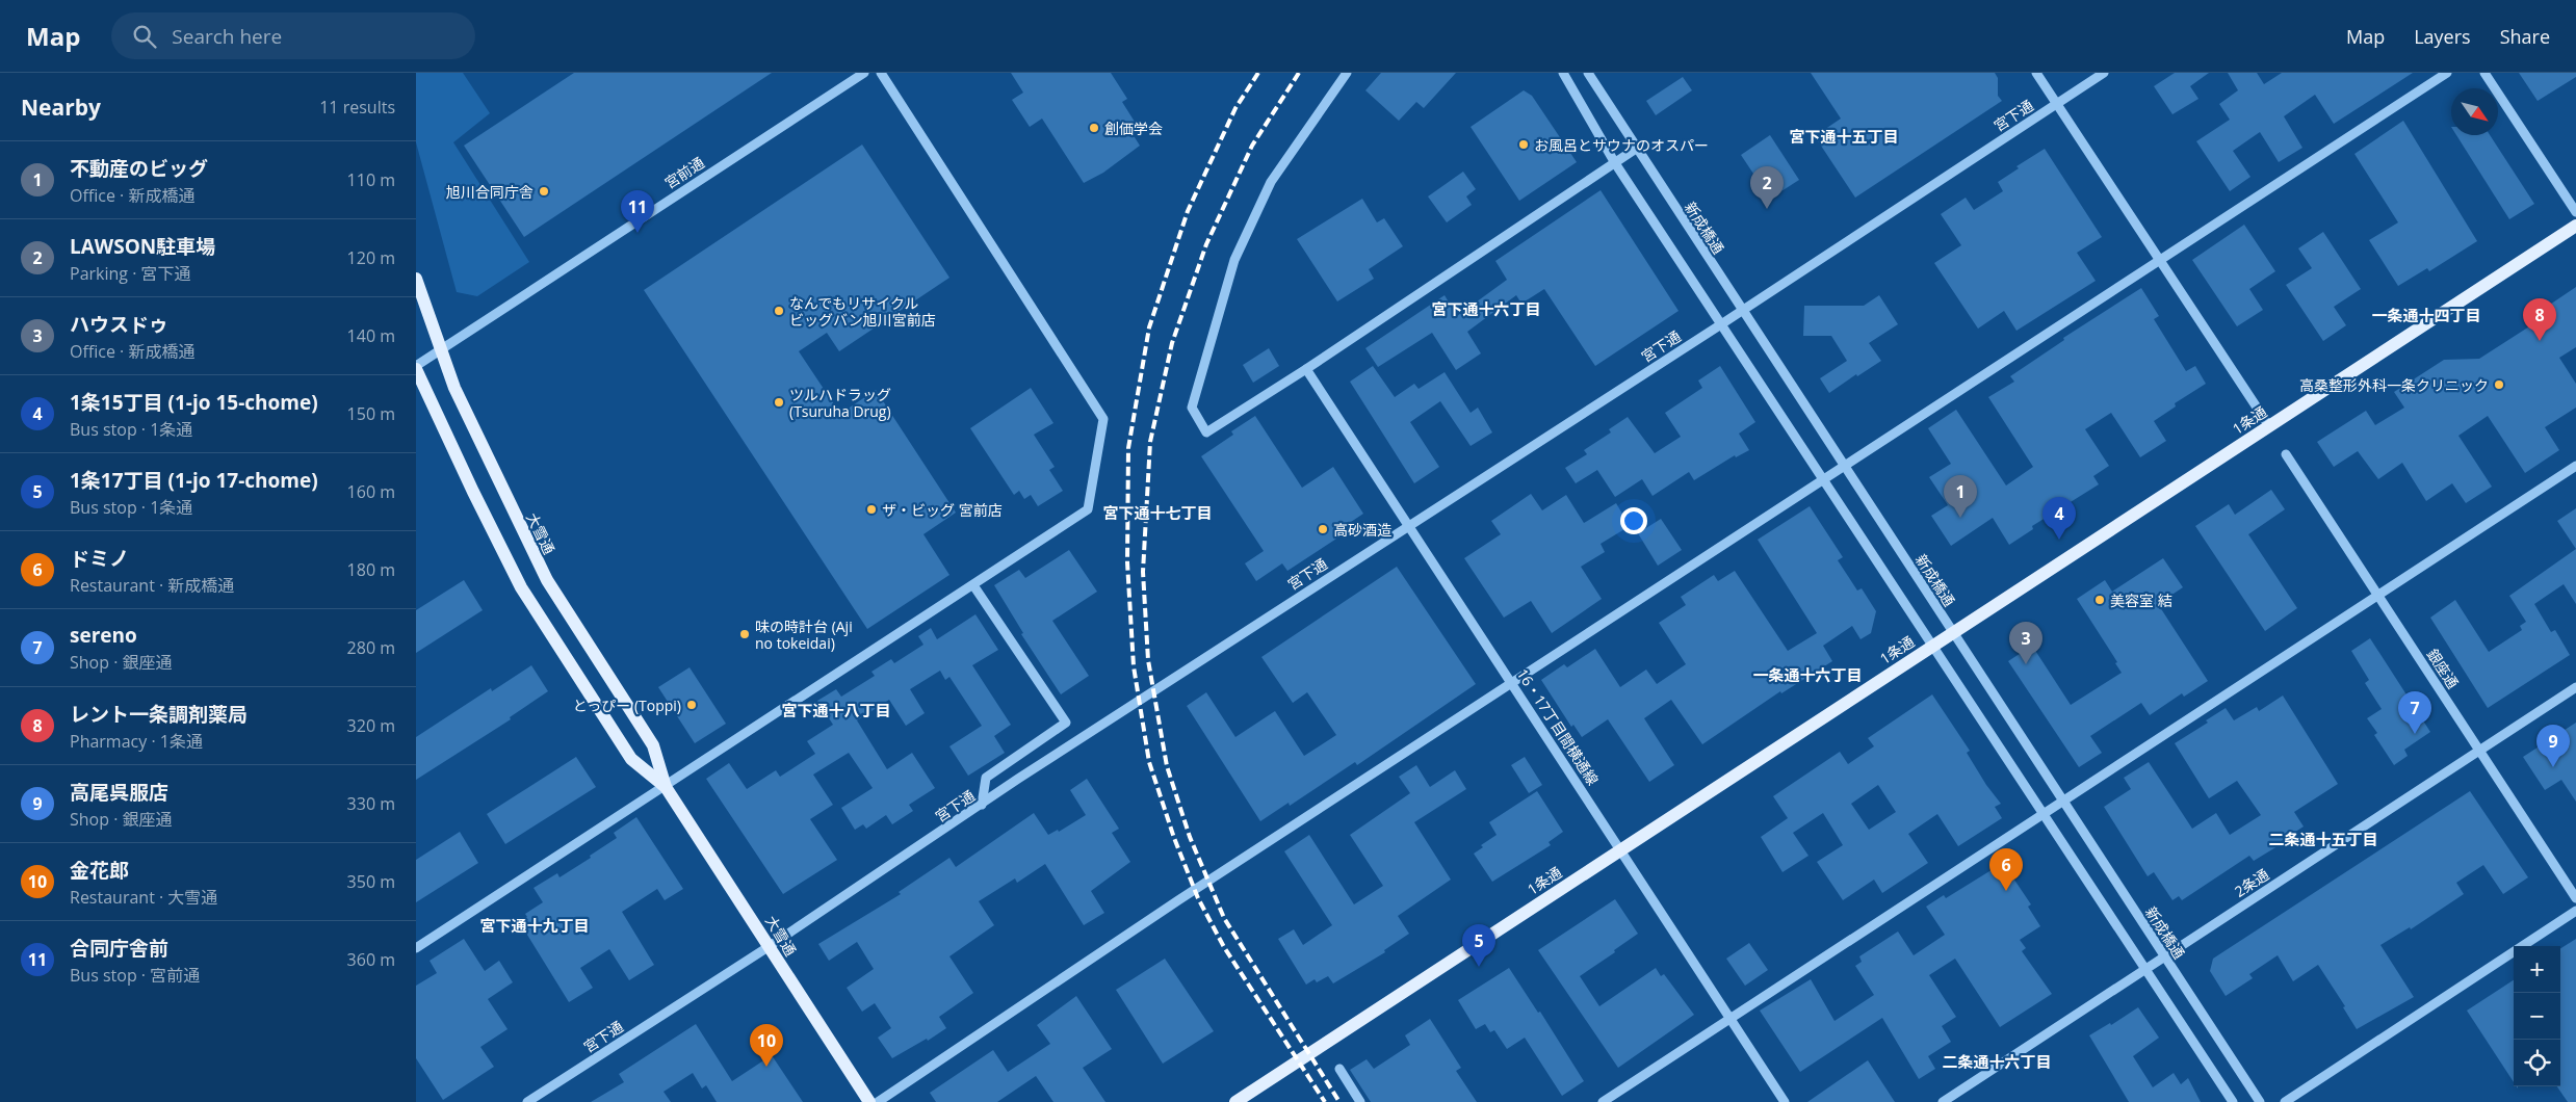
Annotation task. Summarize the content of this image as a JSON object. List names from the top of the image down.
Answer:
{
  "streets": {
    "main road": ["1条通", "大雪通"],
    "street": [
      "宮下通",
      "宮前通",
      "新成橋通",
      "銀座通",
      "16・17丁目間横通線",
      "2条通"
    ]
  },
  "crossings": [
    ["宮下通", "新成橋通"],
    ["宮下通", "大雪通"],
    ["宮下通", "16・17丁目間横通線"],
    ["宮前通", "大雪通"],
    ["新成橋通", "1条通"],
    ["新成橋通", "2条通"],
    ["1条通", "16・17丁目間横通線"],
    ["銀座通", "2条通"]
  ],
  "districts": [
    "宮下通十五丁目",
    "宮下通十六丁目",
    "一条通十四丁目",
    "宮下通十七丁目",
    "一条通十六丁目",
    "宮下通十八丁目",
    "二条通十五丁目",
    "宮下通十九丁目",
    "二条通十六丁目"
  ],
  "places": [
    "創価学会",
    "お風呂とサウナのオスパー",
    "旭川合同庁舎",
    "なんでもリサイクル ビッグバン旭川宮前店",
    "高桑整形外科一条クリニック",
    "ツルハドラッグ (Tsuruha Drug)",
    "ザ・ビッグ 宮前店",
    "高砂酒造",
    "美容室 結",
    "味の時計台 (Aji no tokeidai)",
    "とっぴー (Toppi)"
  ],
  "north": "bottom right",
  "page": {
    "header": "Map",
    "search": "Search here",
    "nav": ["Map", "Layers", "Share"],
    "heading": ["Nearby", "11 results"],
    "list": [
      {
        "mark": "1",
        "name": "不動産のビッグ",
        "note": "Office · 新成橋通",
        "value": "110 m"
      },
      {
        "mark": "2",
        "name": "LAWSON駐車場",
        "note": "Parking · 宮下通",
        "value": "120 m"
      },
      {
        "mark": "3",
        "name": "ハウスドゥ",
        "note": "Office · 新成橋通",
        "value": "140 m"
      },
      {
        "mark": "4",
        "name": "1条15丁目 (1-jo 15-chome)",
        "note": "Bus stop · 1条通",
        "value": "150 m"
      },
      {
        "mark": "5",
        "name": "1条17丁目 (1-jo 17-chome)",
        "note": "Bus stop · 1条通",
        "value": "160 m"
      },
      {
        "mark": "6",
        "name": "ドミノ",
        "note": "Restaurant · 新成橋通",
        "value": "180 m"
      },
      {
        "mark": "7",
        "name": "sereno",
        "note": "Shop · 銀座通",
        "value": "280 m"
      },
      {
        "mark": "8",
        "name": "レント一条調剤薬局",
        "note": "Pharmacy · 1条通",
        "value": "320 m"
      },
      {
        "mark": "9",
        "name": "高尾呉服店",
        "note": "Shop · 銀座通",
        "value": "330 m"
      },
      {
        "mark": "10",
        "name": "金花郎",
        "note": "Restaurant · 大雪通",
        "value": "350 m"
      },
      {
        "mark": "11",
        "name": "合同庁舎前",
        "note": "Bus stop · 宮前通",
        "value": "360 m"
      }
    ],
    "pins": [
      "2",
      "11",
      "8",
      "1",
      "4",
      "3",
      "7",
      "9",
      "6",
      "5",
      "10"
    ],
    "map_buttons": ["+", "−"]
  }
}
